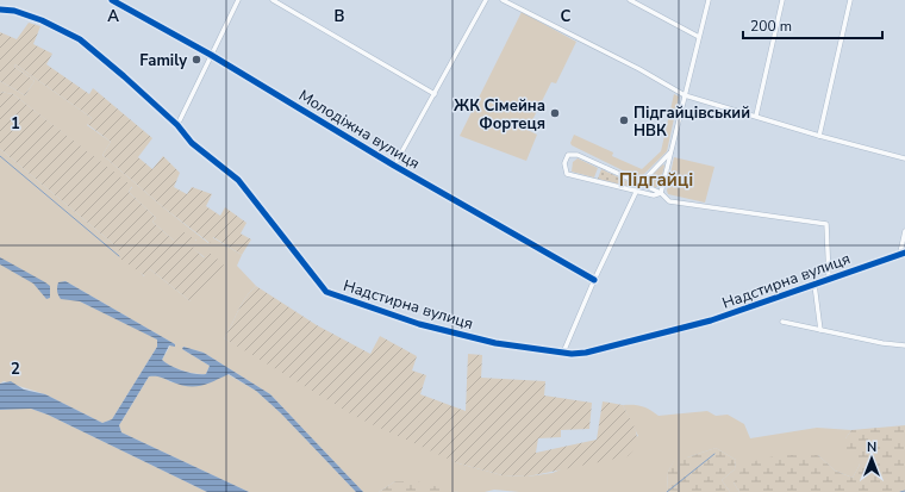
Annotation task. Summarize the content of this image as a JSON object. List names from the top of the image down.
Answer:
{
  "streets": {
    "street": ["Молодіжна вулиця", "Надстирна вулиця"]
  },
  "districts": ["Підгайці"],
  "places": ["Family", "ЖК Сімейна Фортеця", "Підгайцівський НВК"],
  "scale_bar": "200 m",
  "north": "top",
  "grid": {
    "columns": ["A", "B", "C"],
    "rows": ["1", "2"]
  }
}
